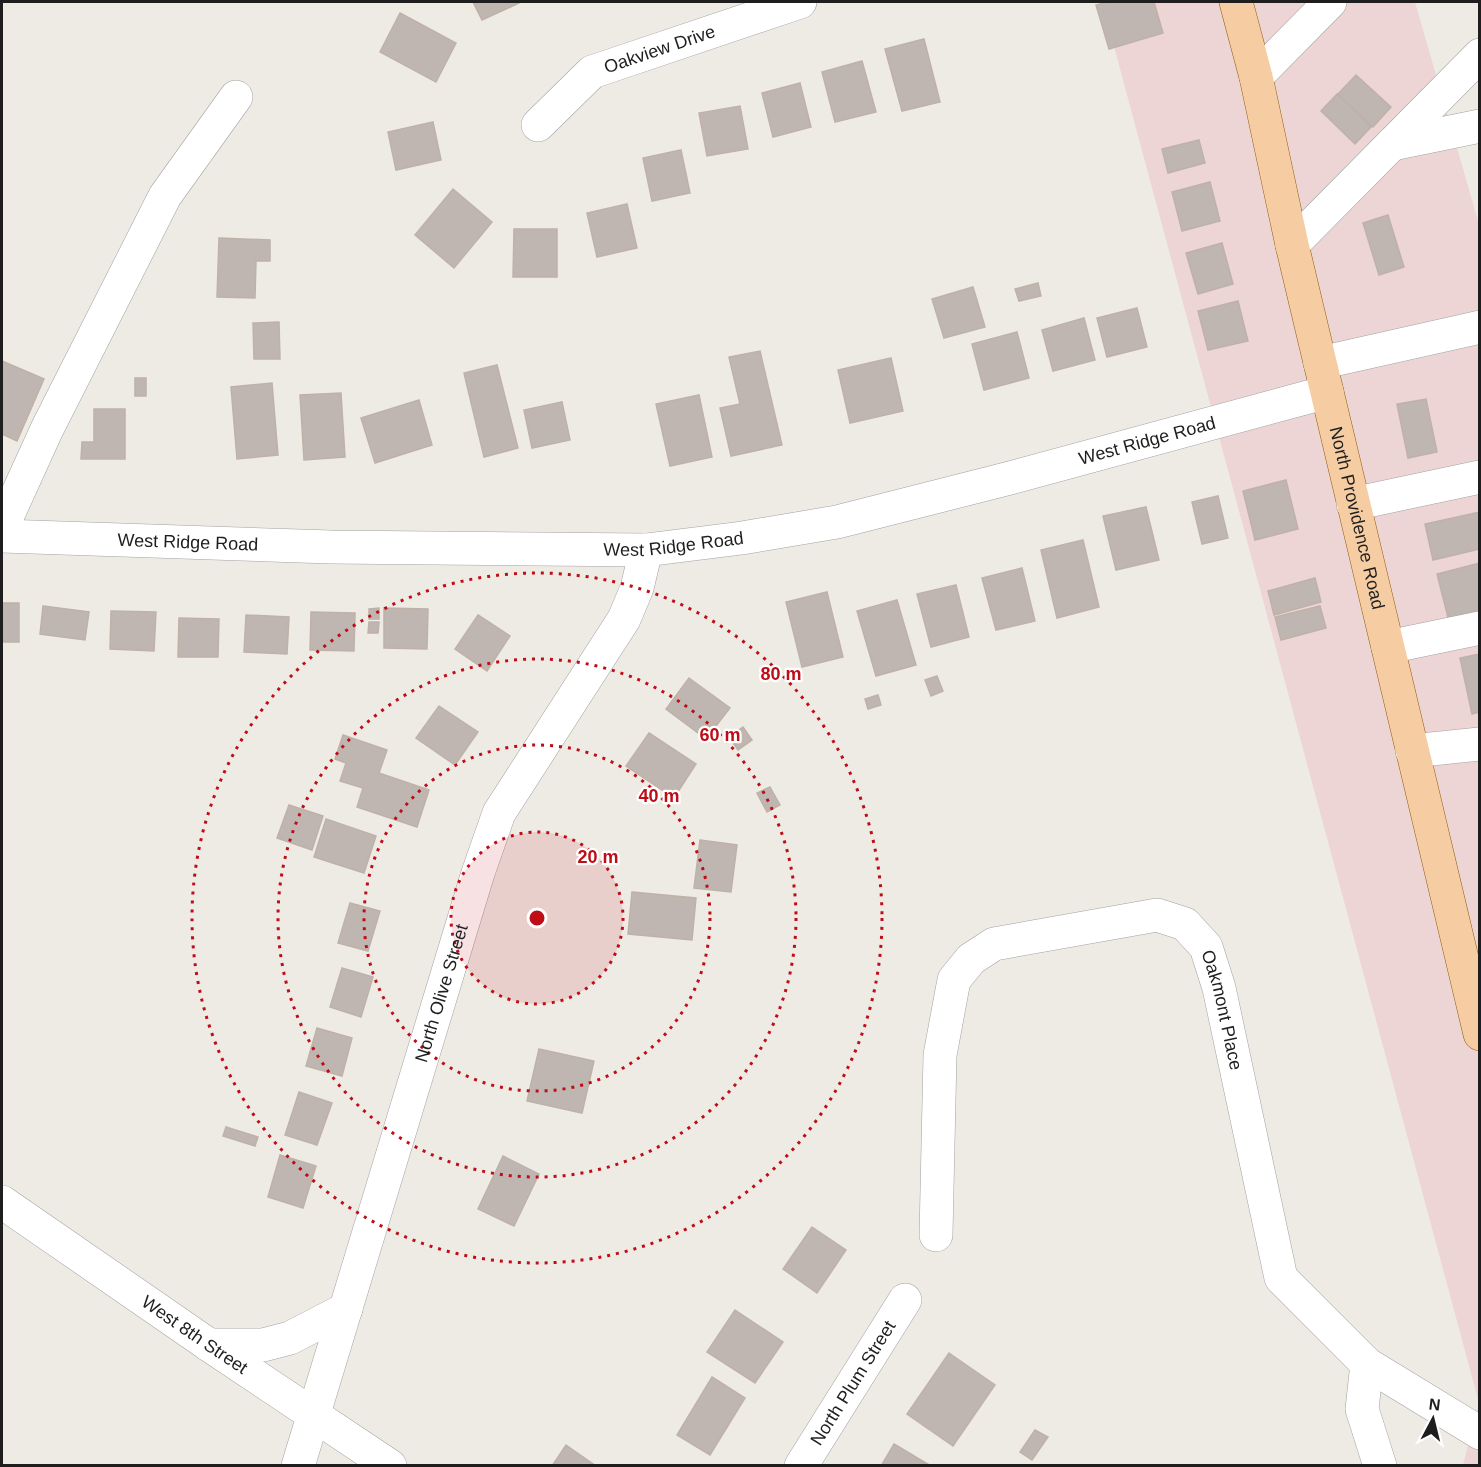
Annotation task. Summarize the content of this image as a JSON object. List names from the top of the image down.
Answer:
{
  "streets": {
    "main road": ["North Providence Road"],
    "street": [
      "Oakview Drive",
      "West Ridge Road",
      "North Olive Street",
      "Oakmont Place",
      "West 8th Street",
      "North Plum Street"
    ]
  },
  "crossings": [
    ["West Ridge Road", "North Providence Road"],
    ["West Ridge Road", "North Olive Street"],
    ["North Olive Street", "West 8th Street"]
  ],
  "north": "top",
  "rings": [
    "80 m",
    "60 m",
    "40 m",
    "20 m"
  ]
}
